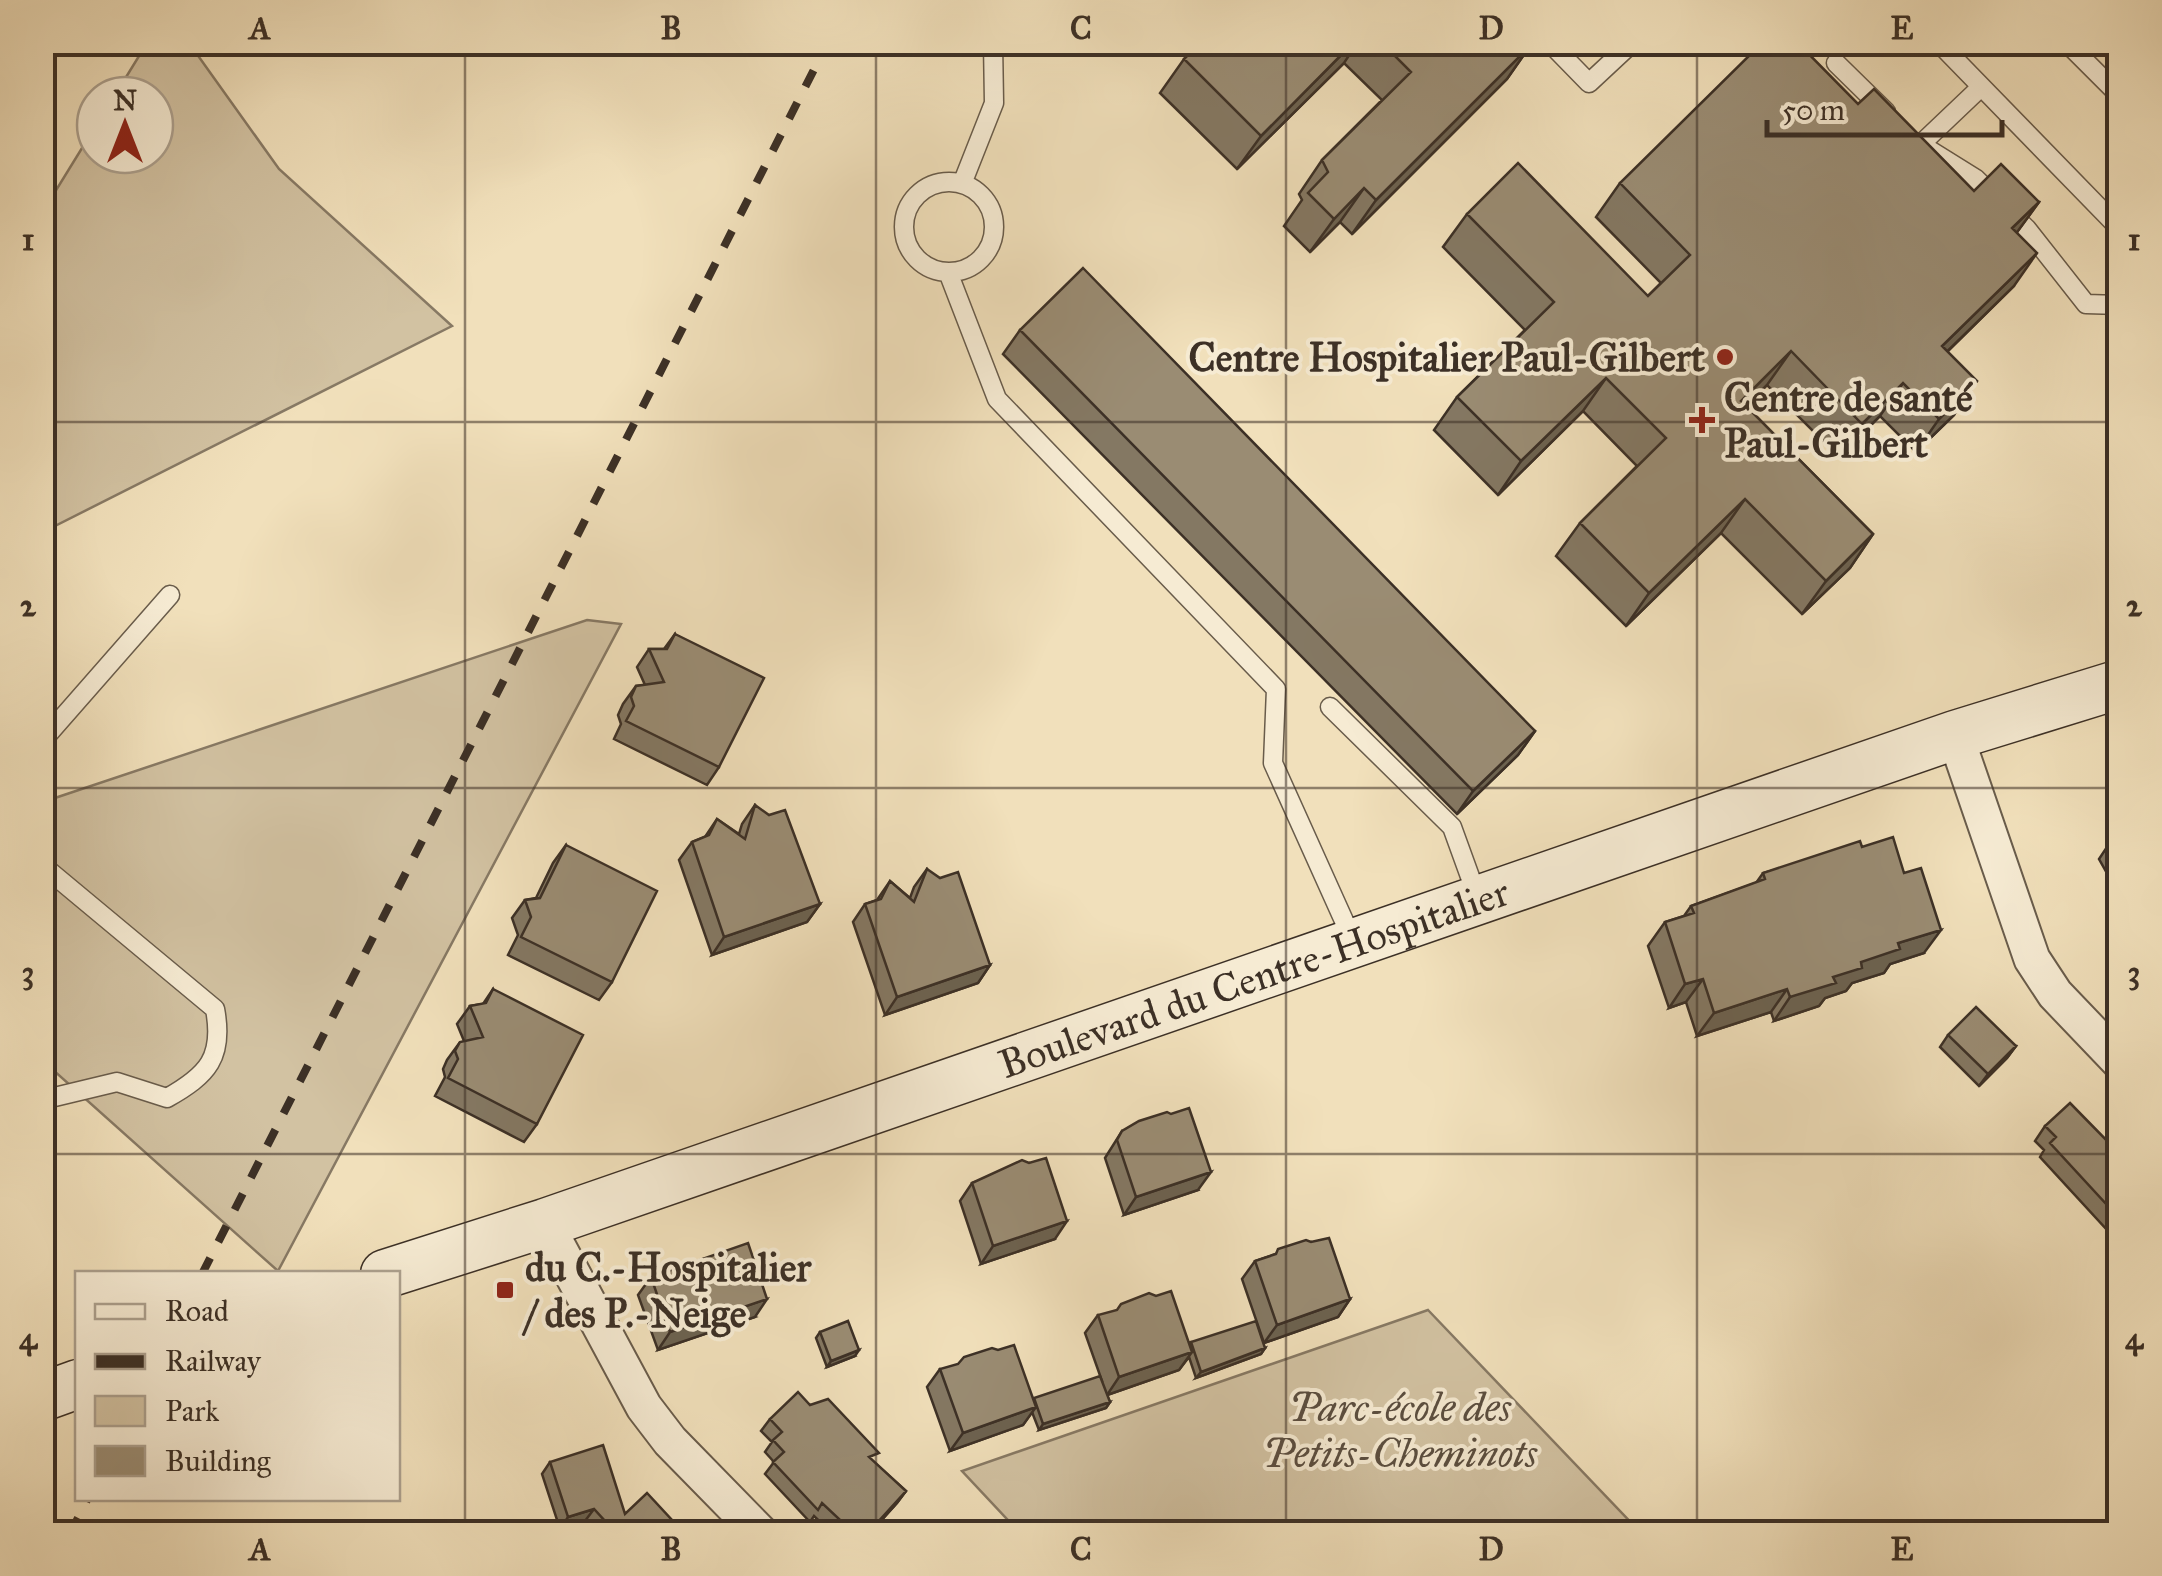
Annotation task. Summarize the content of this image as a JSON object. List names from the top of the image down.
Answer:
{
  "streets": {
    "street": ["Boulevard du Centre-Hospitalier"]
  },
  "parks": ["Parc-école des Petits-Cheminots"],
  "places": {
    "other": ["Centre Hospitalier Paul-Gilbert"],
    "health": ["Centre de santé Paul-Gilbert"],
    "transit": ["du C.-Hospitalier / des P.-Neige"]
  },
  "legend": [
    "Road",
    "Railway",
    "Park",
    "Building"
  ],
  "scale_bar": "50 m",
  "north": "top",
  "grid": {
    "columns": [
      "A",
      "B",
      "C",
      "D",
      "E"
    ],
    "rows": [
      "1",
      "2",
      "3",
      "4"
    ]
  }
}
